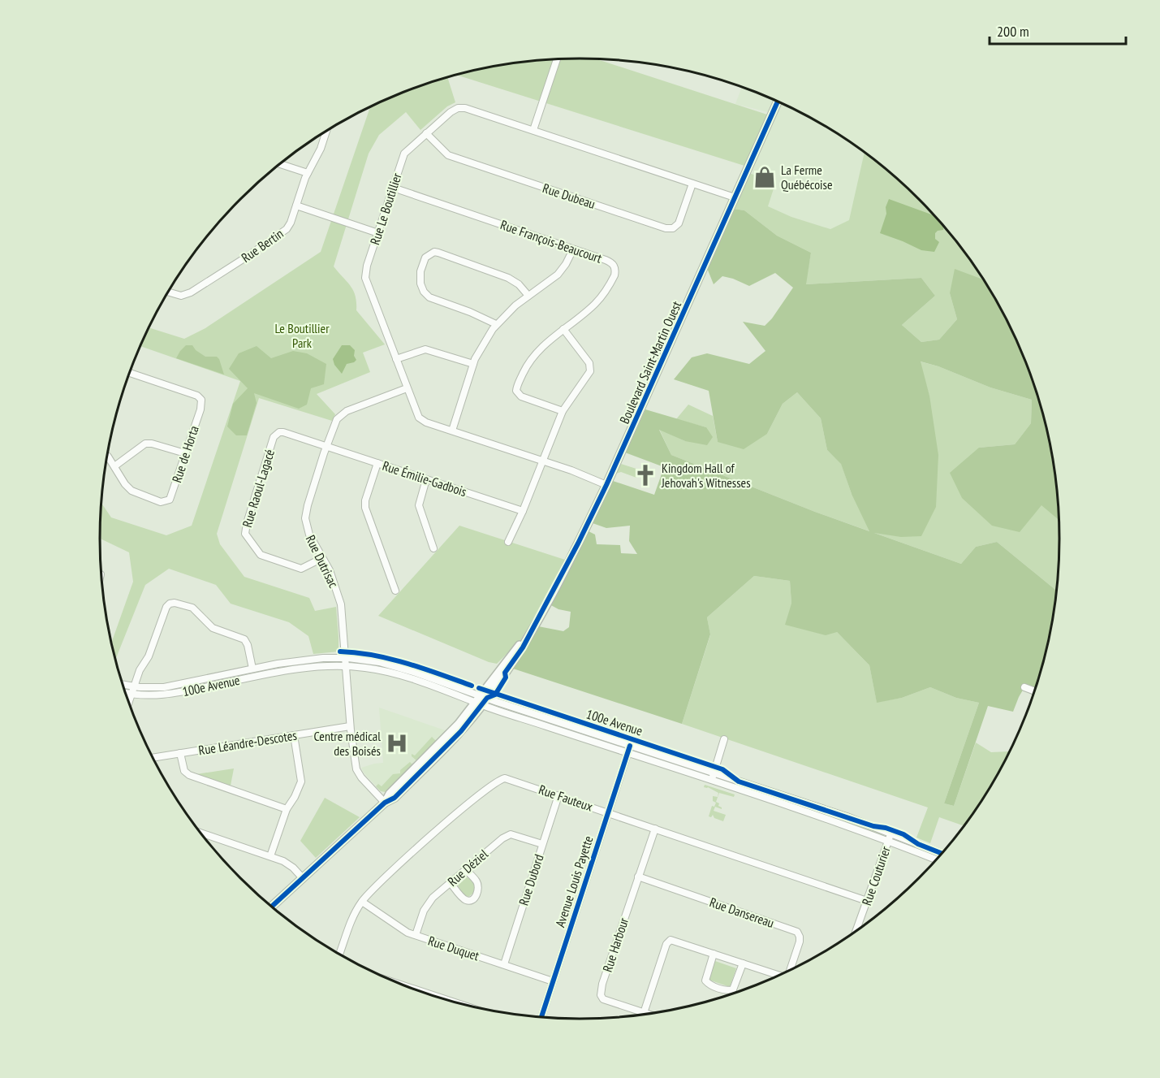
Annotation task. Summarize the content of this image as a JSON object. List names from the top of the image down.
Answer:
{
  "streets": {
    "main road": ["Boulevard Saint-Martin Ouest"],
    "street": [
      "Rue Dubeau",
      "Rue Le Boutillier",
      "Rue François-Beaucourt",
      "Rue Bertin",
      "Rue de Horta",
      "Rue Émilie-Gadbois",
      "Rue Raoul-Lagacé",
      "Rue Dutrisac",
      "100e Avenue",
      "Rue Léandre-Descotes",
      "Rue Fauteux",
      "Rue Déziel",
      "Rue Couturier",
      "Rue Dubord",
      "Avenue Louis Payette",
      "Rue Dansereau",
      "Rue Harbour",
      "Rue Duquet"
    ]
  },
  "crossings": [
    ["Rue Dubeau", "Rue Le Boutillier"],
    ["Rue Le Boutillier", "Rue François-Beaucourt"],
    ["Rue Le Boutillier", "Boulevard Saint-Martin Ouest"],
    ["Rue Le Boutillier", "Rue Dutrisac"],
    ["Boulevard Saint-Martin Ouest", "Rue Dutrisac"],
    ["Boulevard Saint-Martin Ouest", "100e Avenue"],
    ["Rue Émilie-Gadbois", "Rue Raoul-Lagacé"],
    ["Rue Émilie-Gadbois", "Rue Dutrisac"],
    ["Rue Raoul-Lagacé", "Rue Dutrisac"],
    ["Rue Dutrisac", "100e Avenue"],
    ["Rue Dutrisac", "Rue Léandre-Descotes"],
    ["100e Avenue", "Rue Couturier"],
    ["100e Avenue", "Avenue Louis Payette"],
    ["Rue Fauteux", "Rue Couturier"],
    ["Rue Fauteux", "Rue Dubord"],
    ["Rue Fauteux", "Avenue Louis Payette"],
    ["Rue Fauteux", "Rue Harbour"],
    ["Rue Fauteux", "Rue Duquet"],
    ["Rue Déziel", "Rue Dubord"],
    ["Rue Déziel", "Rue Duquet"],
    ["Rue Dubord", "Rue Duquet"],
    ["Avenue Louis Payette", "Rue Duquet"],
    ["Rue Dansereau", "Rue Harbour"]
  ],
  "parks": ["Le Boutillier Park"],
  "places": {
    "shop": ["La Ferme Québécoise"],
    "church": ["Kingdom Hall of Jehovah's Witnesses"],
    "hospital": ["Centre médical des Boisés"]
  },
  "scale_bar": "200 m"
}
